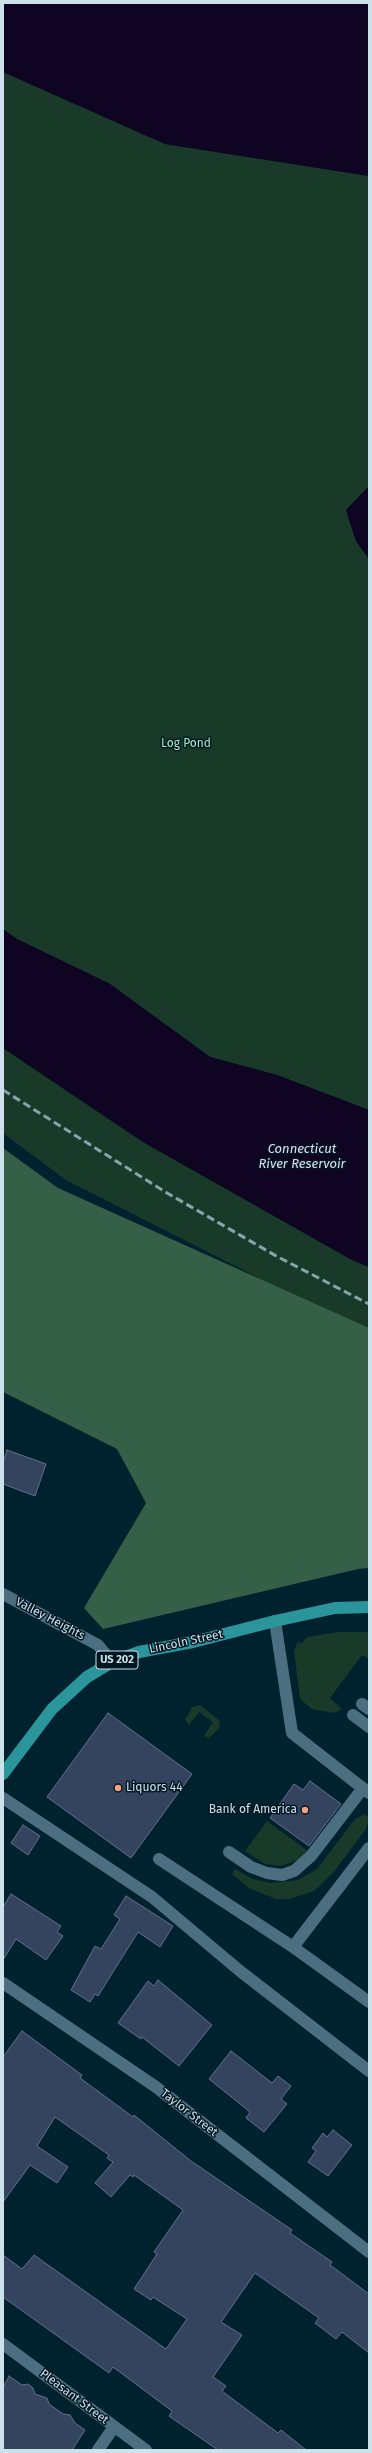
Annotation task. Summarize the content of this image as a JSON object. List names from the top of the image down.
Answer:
{
  "streets": {
    "main road": ["Lincoln Street", "US 202"],
    "street": ["Valley Heights", "Taylor Street", "Pleasant Street"]
  },
  "crossings": [
    ["Valley Heights", "Lincoln Street"]
  ],
  "water": ["Connecticut River Reservoir"],
  "parks": ["Log Pond"],
  "places": ["Liquors 44", "Bank of America"]
}
